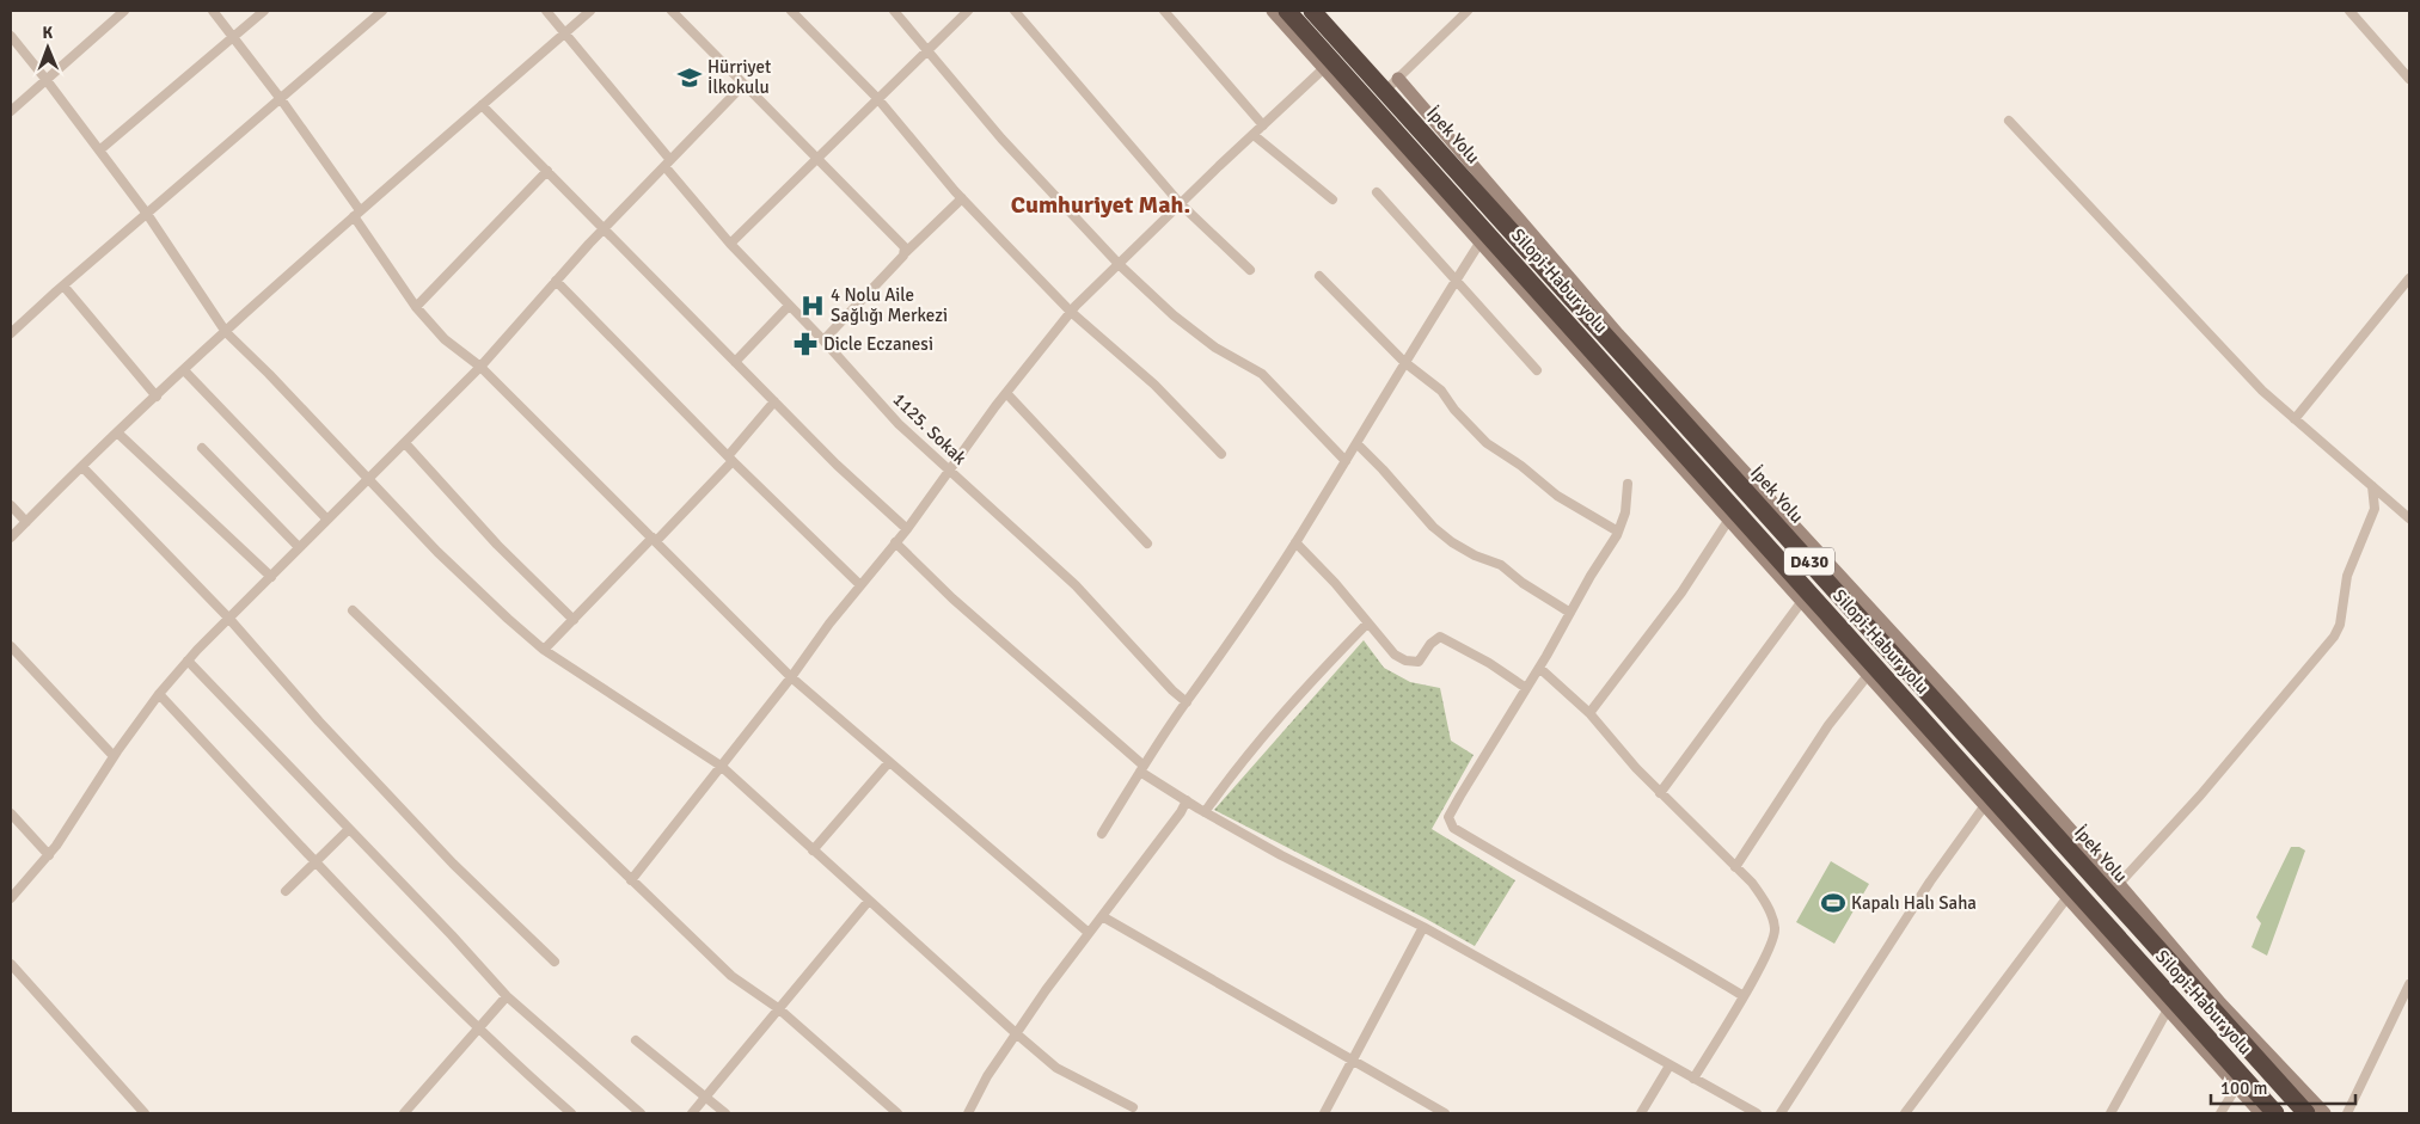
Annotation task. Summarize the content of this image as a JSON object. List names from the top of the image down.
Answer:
{
  "streets": {
    "highway": ["İpek Yolu", "Silopi-Habur yolu", "D430"],
    "street": ["1125. Sokak"]
  },
  "districts": ["Cumhuriyet Mah."],
  "places": {
    "school or university": ["Hürriyet İlkokulu"],
    "hospital": ["4 Nolu Aile Sağlığı Merkezi"],
    "pharmacy": ["Dicle Eczanesi"],
    "sports": ["Kapalı Halı Saha"]
  },
  "scale_bar": "100 m",
  "north": "top"
}
